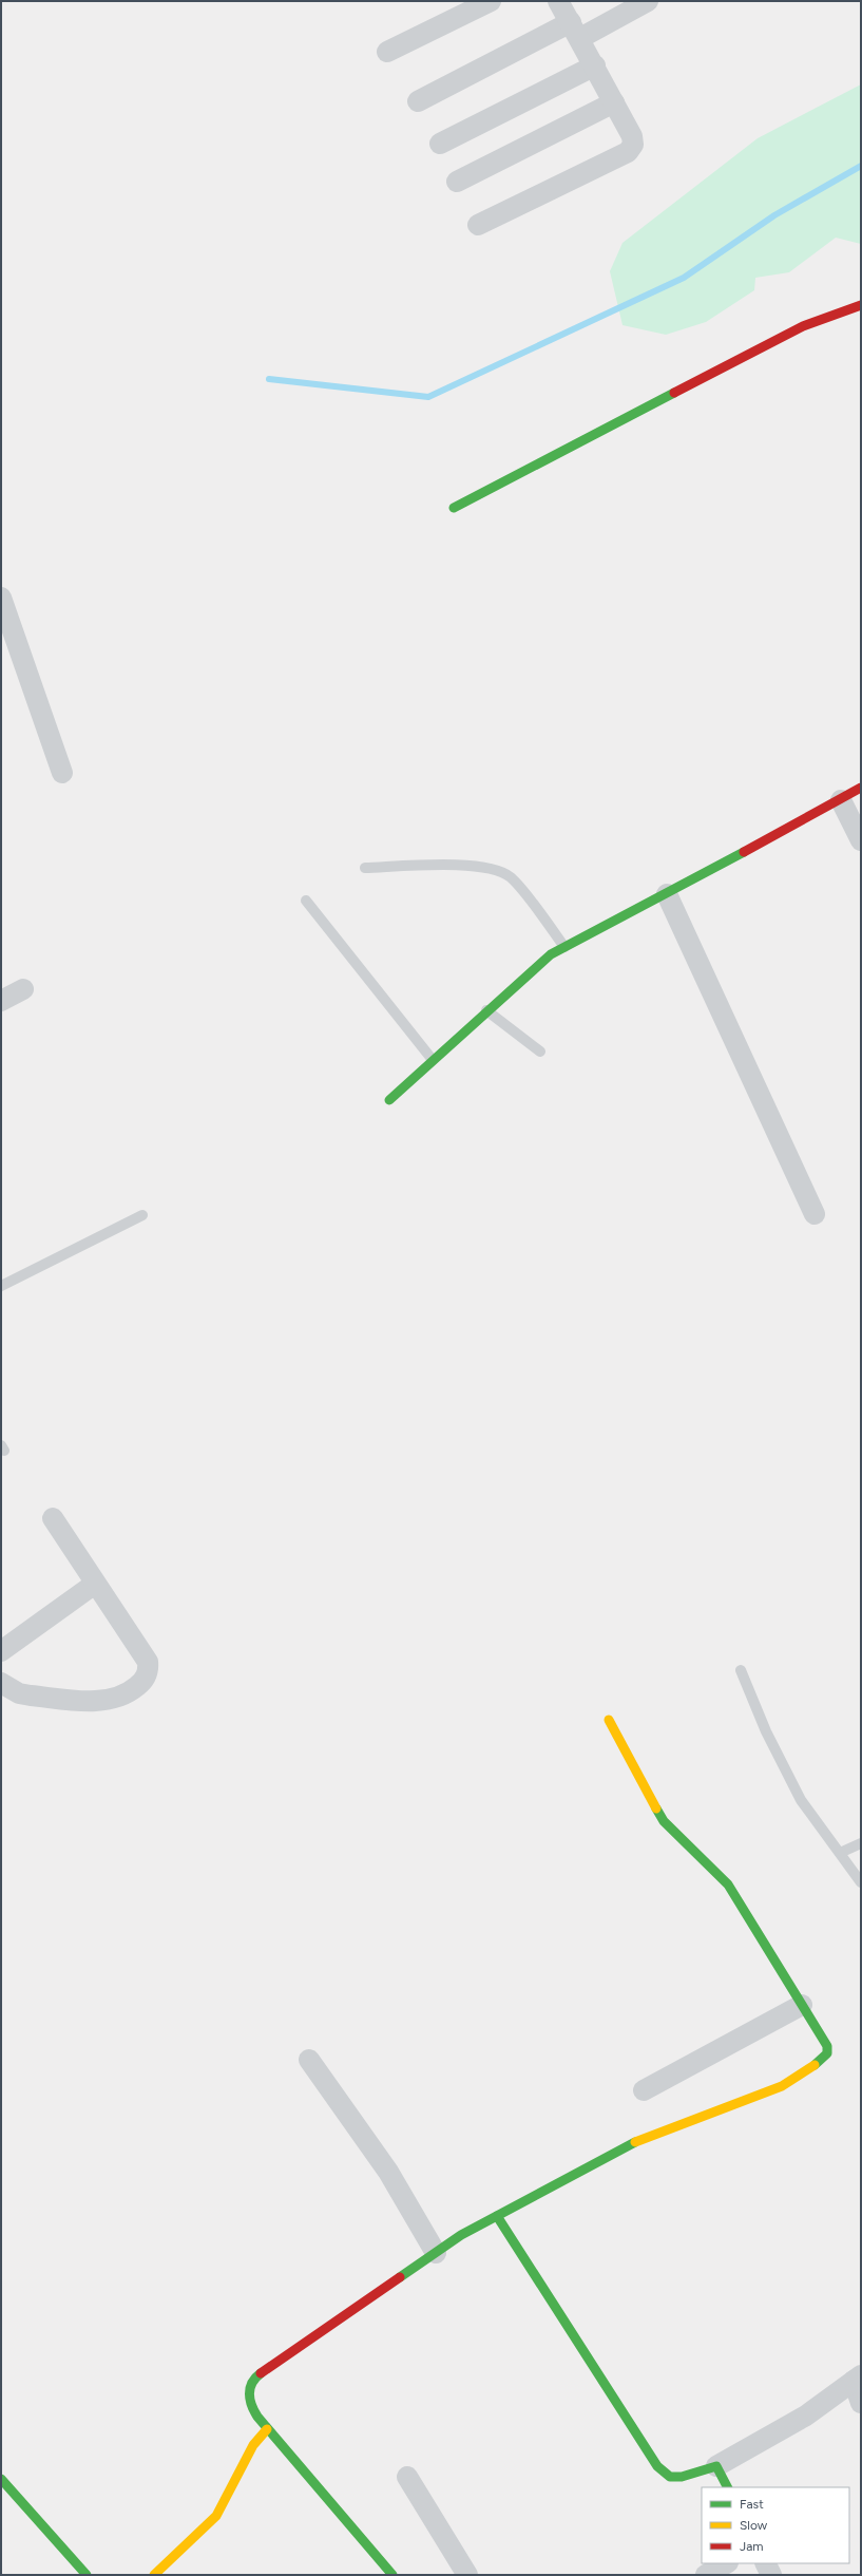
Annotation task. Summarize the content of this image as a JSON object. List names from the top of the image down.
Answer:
{
  "legend": ["Fast", "Slow", "Jam"]
}
